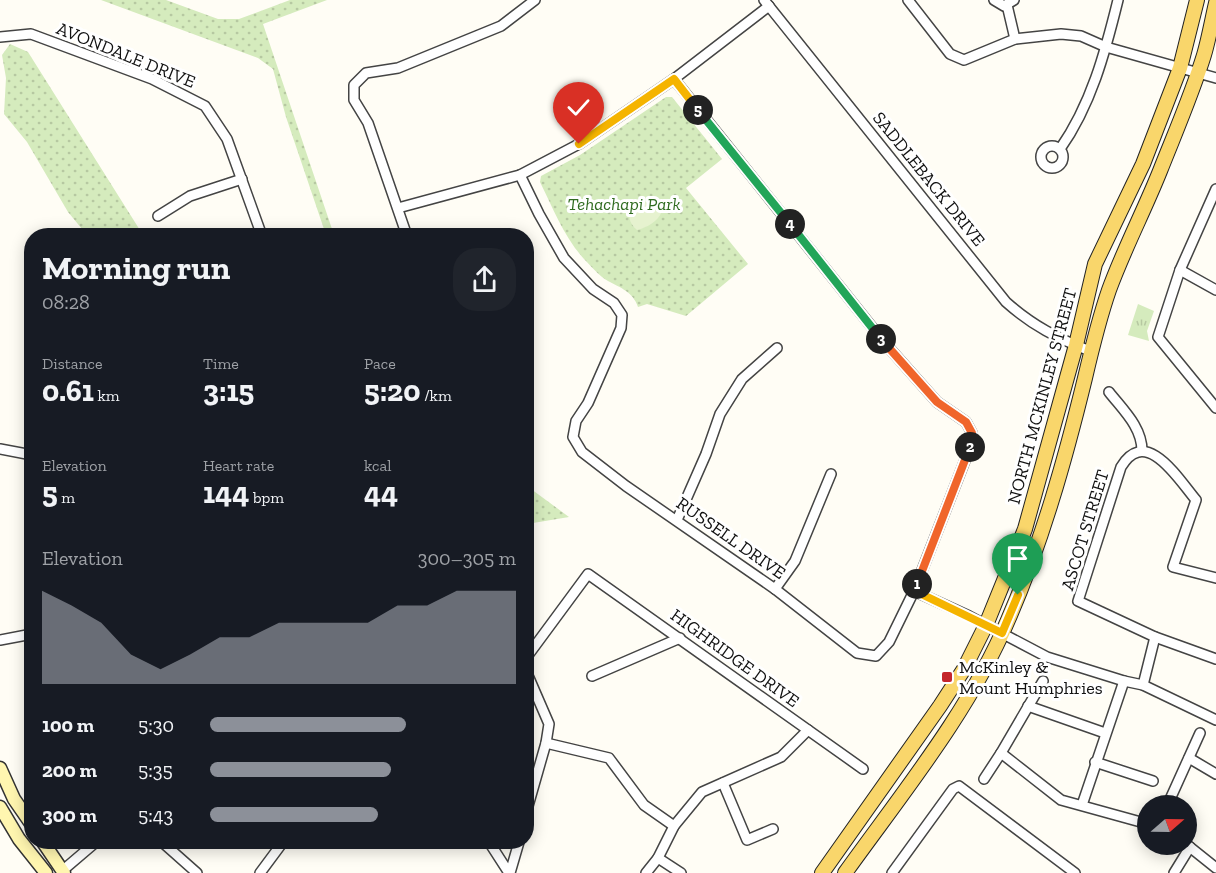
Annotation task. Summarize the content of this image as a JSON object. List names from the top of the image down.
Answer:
{
  "streets": {
    "main road": ["NORTH MCKINLEY STREET"],
    "street": [
      "AVONDALE DRIVE",
      "SADDLEBACK DRIVE",
      "ASCOT STREET",
      "RUSSELL DRIVE",
      "HIGHRIDGE DRIVE"
    ]
  },
  "crossings": [
    ["SADDLEBACK DRIVE", "NORTH MCKINLEY STREET"]
  ],
  "parks": ["Tehachapi Park"],
  "places": {
    "transit": ["McKinley & Mount Humphries"]
  },
  "north": "right",
  "page": {
    "pins": [
      "5",
      "4",
      "3",
      "2",
      "1"
    ],
    "heading": ["Morning run", "08:28"],
    "stats": [
      ["Distance", "0.61 km"],
      ["Time", "3:15"],
      ["Pace", "5:20 /km"],
      ["Elevation", "5 m"],
      ["Heart rate", "144 bpm"],
      ["kcal", "44"]
    ],
    "chart": ["Elevation", "300–305 m"],
    "list": [
      {
        "name": "100 m",
        "note": "5:30"
      },
      {
        "name": "200 m",
        "note": "5:35"
      },
      {
        "name": "300 m",
        "note": "5:43"
      }
    ]
  }
}
